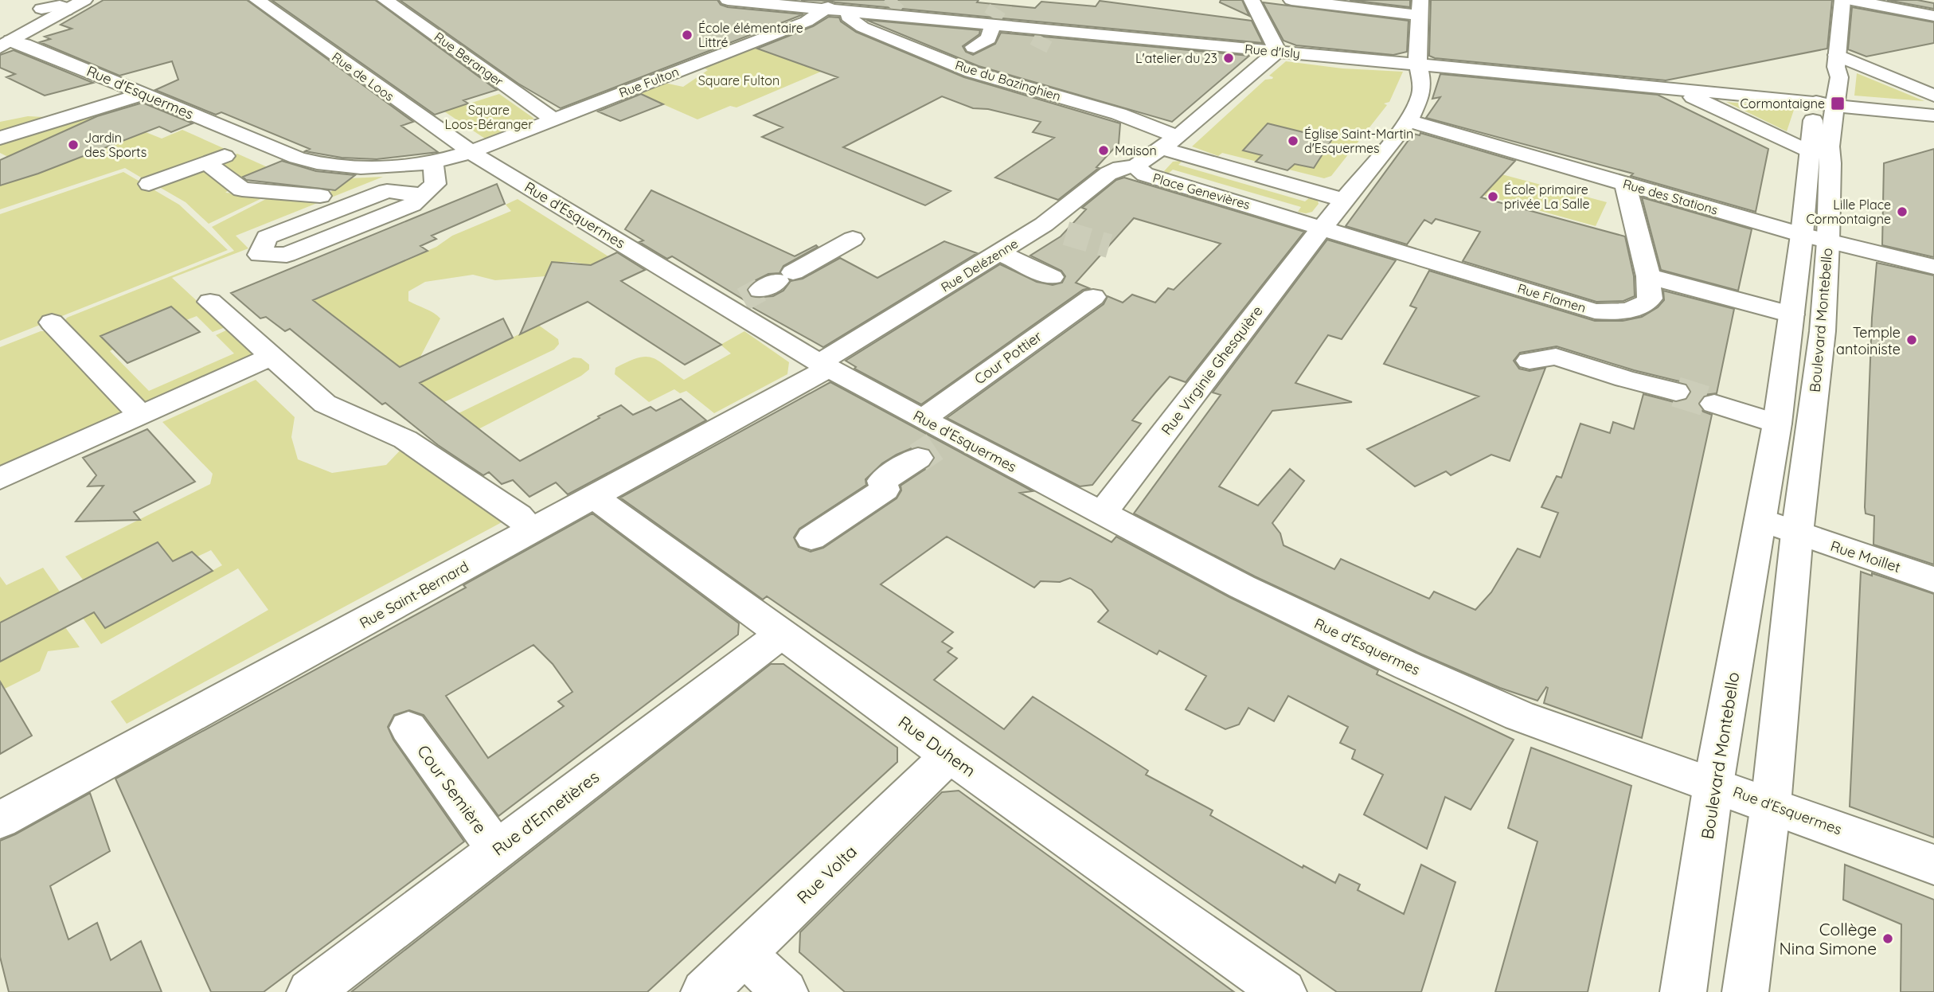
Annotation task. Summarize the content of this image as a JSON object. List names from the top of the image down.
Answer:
{
  "streets": {
    "street": [
      "Rue d'Isly",
      "Rue Beranger",
      "Rue de Loos",
      "Rue du Bazinghien",
      "Rue Fulton",
      "Rue d'Esquermes",
      "Place Genevières",
      "Rue des Stations",
      "Rue Delézenne",
      "Rue Flamen",
      "Boulevard Montebello",
      "Cour Pottier",
      "Rue Virginie Ghesquière",
      "Rue Moillet",
      "Rue Saint-Bernard",
      "Rue Duhem",
      "Cour Semière",
      "Rue d'Ennetières",
      "Rue Volta"
    ]
  },
  "crossings": [
    ["Rue d'Isly", "Rue du Bazinghien"],
    ["Rue d'Isly", "Rue Fulton"],
    ["Rue d'Isly", "Place Genevières"],
    ["Rue d'Isly", "Boulevard Montebello"],
    ["Rue Beranger", "Rue Fulton"],
    ["Rue de Loos", "Rue Fulton"],
    ["Rue de Loos", "Rue d'Esquermes"],
    ["Rue du Bazinghien", "Rue Fulton"],
    ["Rue du Bazinghien", "Place Genevières"],
    ["Rue Fulton", "Rue d'Esquermes"],
    ["Rue d'Esquermes", "Rue Delézenne"],
    ["Rue d'Esquermes", "Boulevard Montebello"],
    ["Rue d'Esquermes", "Cour Pottier"],
    ["Rue d'Esquermes", "Rue Virginie Ghesquière"],
    ["Rue d'Esquermes", "Rue Saint-Bernard"],
    ["Place Genevières", "Rue Delézenne"],
    ["Place Genevières", "Rue Flamen"],
    ["Place Genevières", "Rue Virginie Ghesquière"],
    ["Rue des Stations", "Boulevard Montebello"],
    ["Rue Delézenne", "Rue Saint-Bernard"],
    ["Rue Flamen", "Rue Virginie Ghesquière"],
    ["Boulevard Montebello", "Rue Moillet"],
    ["Rue Saint-Bernard", "Rue Duhem"],
    ["Rue Duhem", "Rue d'Ennetières"],
    ["Rue Duhem", "Rue Volta"],
    ["Cour Semière", "Rue d'Ennetières"]
  ],
  "parks": ["Square Fulton", "Square Loos-Béranger"],
  "places": {
    "other": [
      "École élémentaire Littré",
      "L'atelier du 23",
      "Église Saint-Martin d'Esquermes",
      "Jardin des Sports",
      "Maison",
      "École primaire privée La Salle",
      "Lille Place Cormontaigne",
      "Temple antoiniste",
      "Collège Nina Simone"
    ],
    "transit": ["Cormontaigne"]
  }
}
